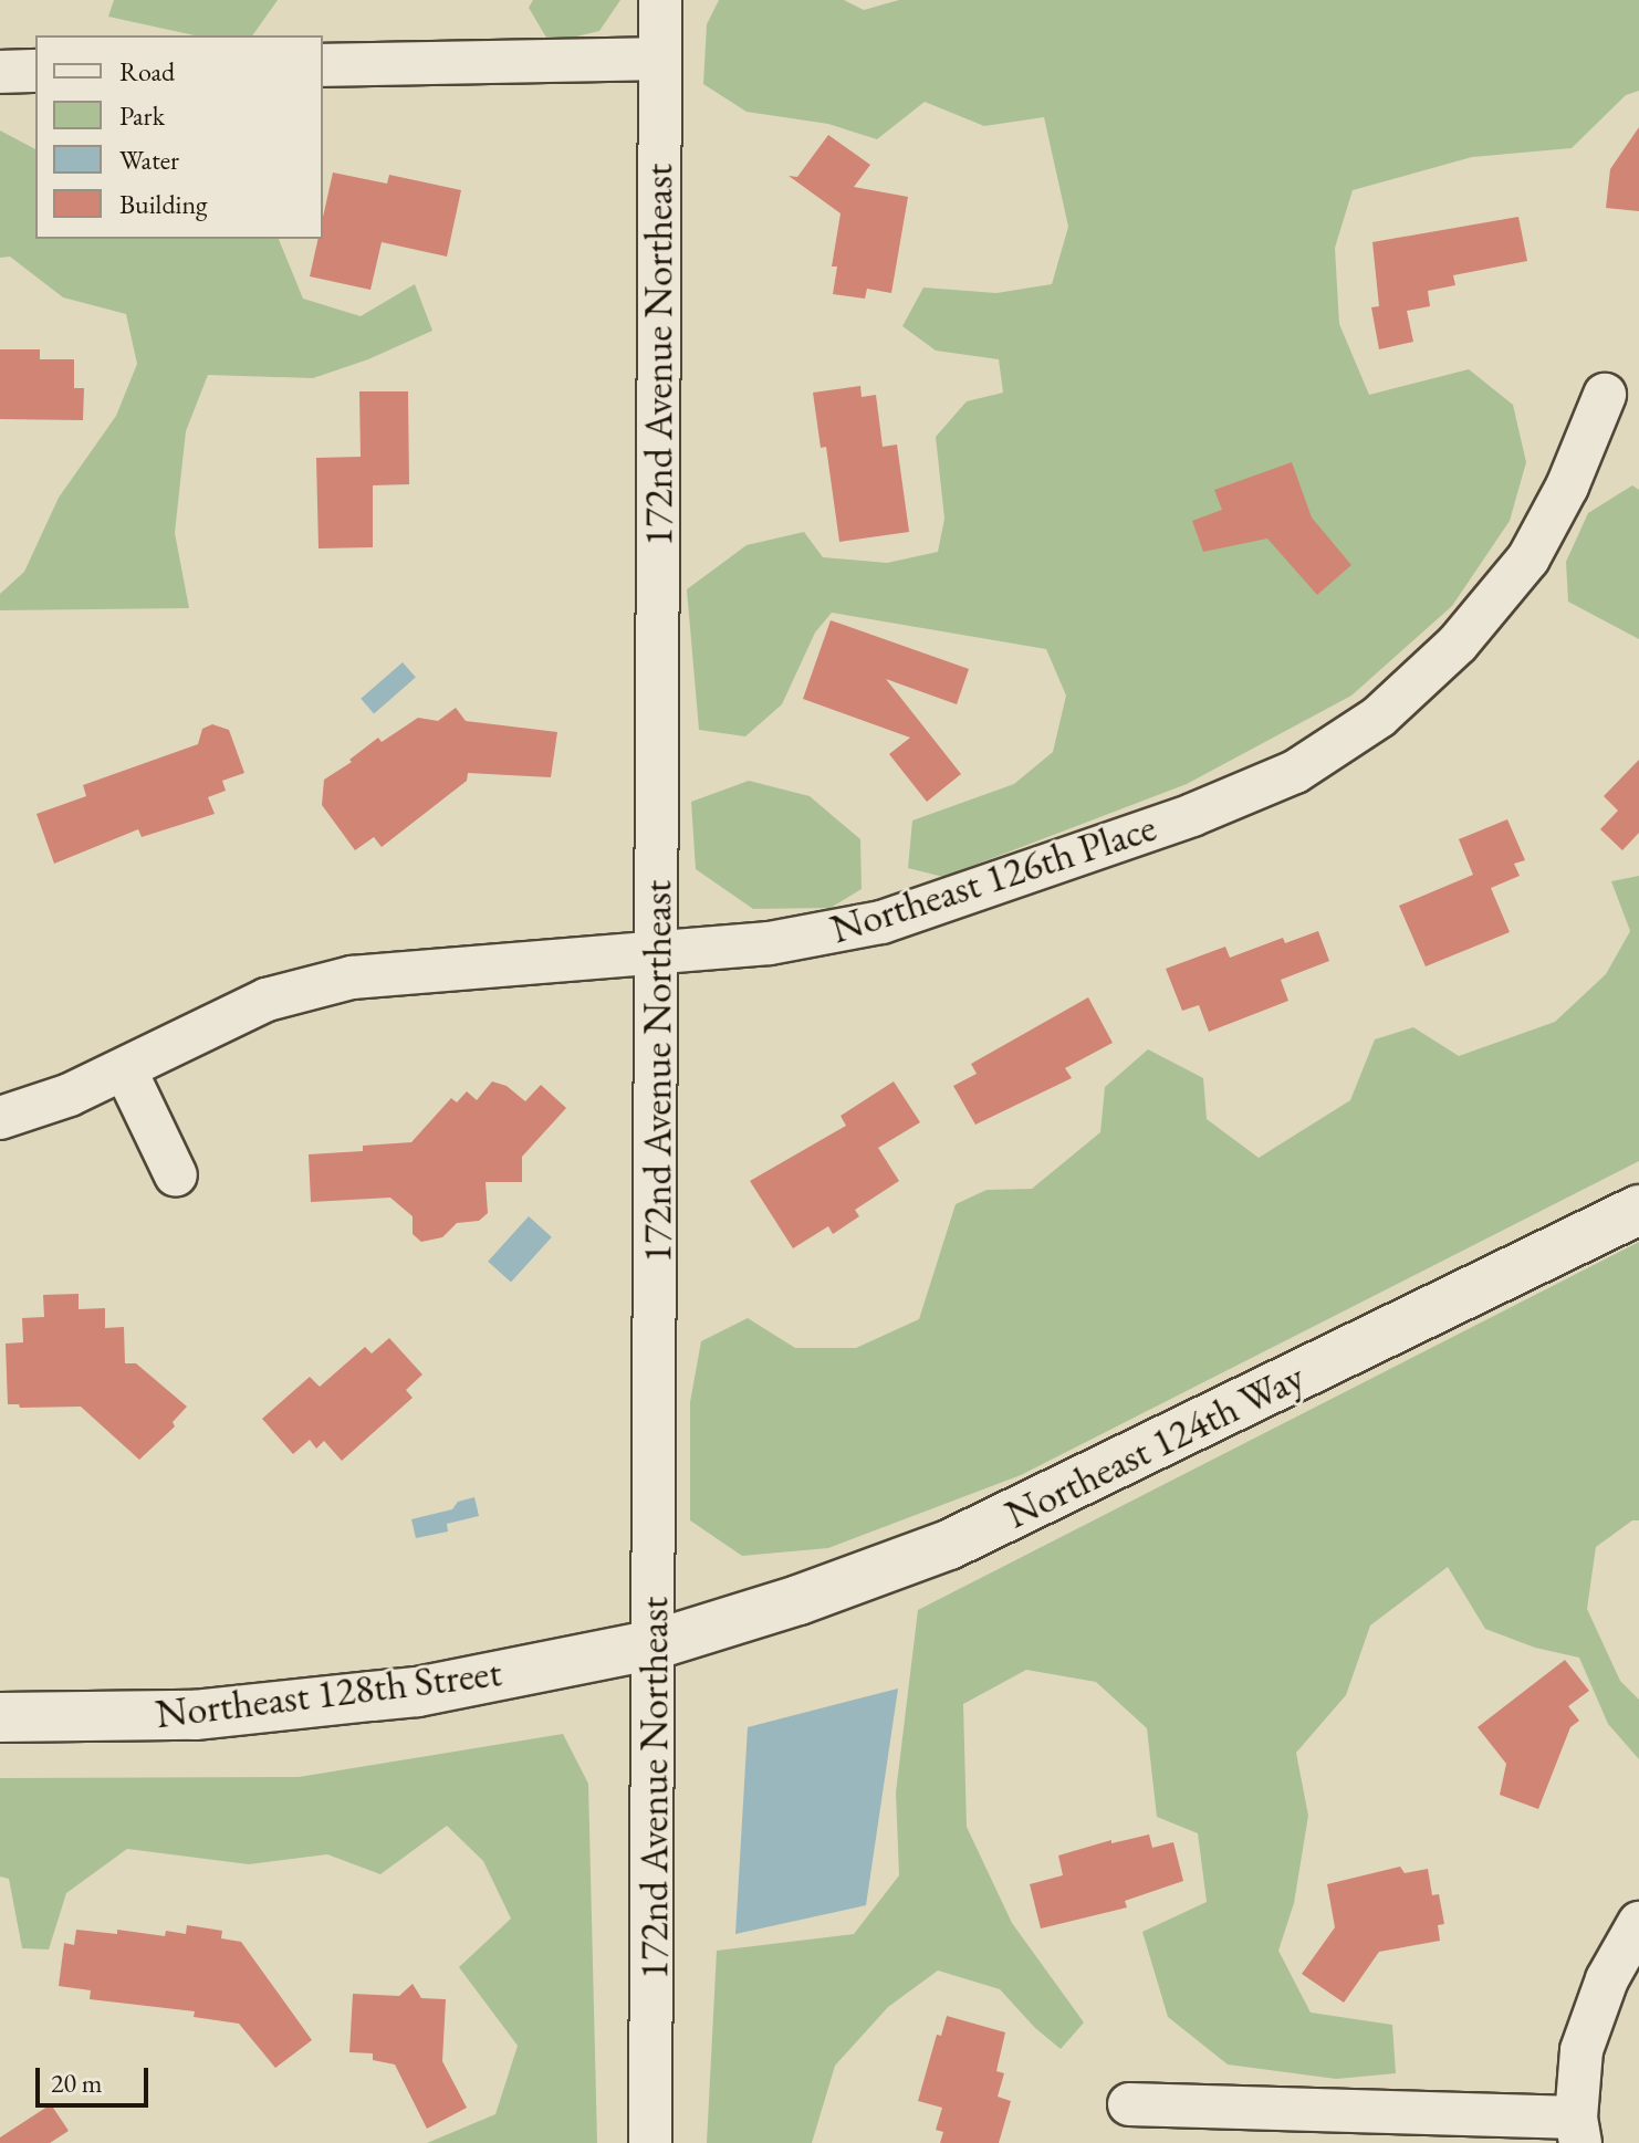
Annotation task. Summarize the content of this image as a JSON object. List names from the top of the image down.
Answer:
{
  "streets": {
    "street": [
      "172nd Avenue Northeast",
      "Northeast 126th Place",
      "Northeast 124th Way",
      "Northeast 128th Street"
    ]
  },
  "crossings": [
    ["172nd Avenue Northeast", "Northeast 126th Place"],
    ["172nd Avenue Northeast", "Northeast 124th Way"],
    ["172nd Avenue Northeast", "Northeast 128th Street"],
    ["Northeast 124th Way", "Northeast 128th Street"]
  ],
  "legend": [
    "Road",
    "Park",
    "Water",
    "Building"
  ],
  "scale_bar": "20 m"
}
